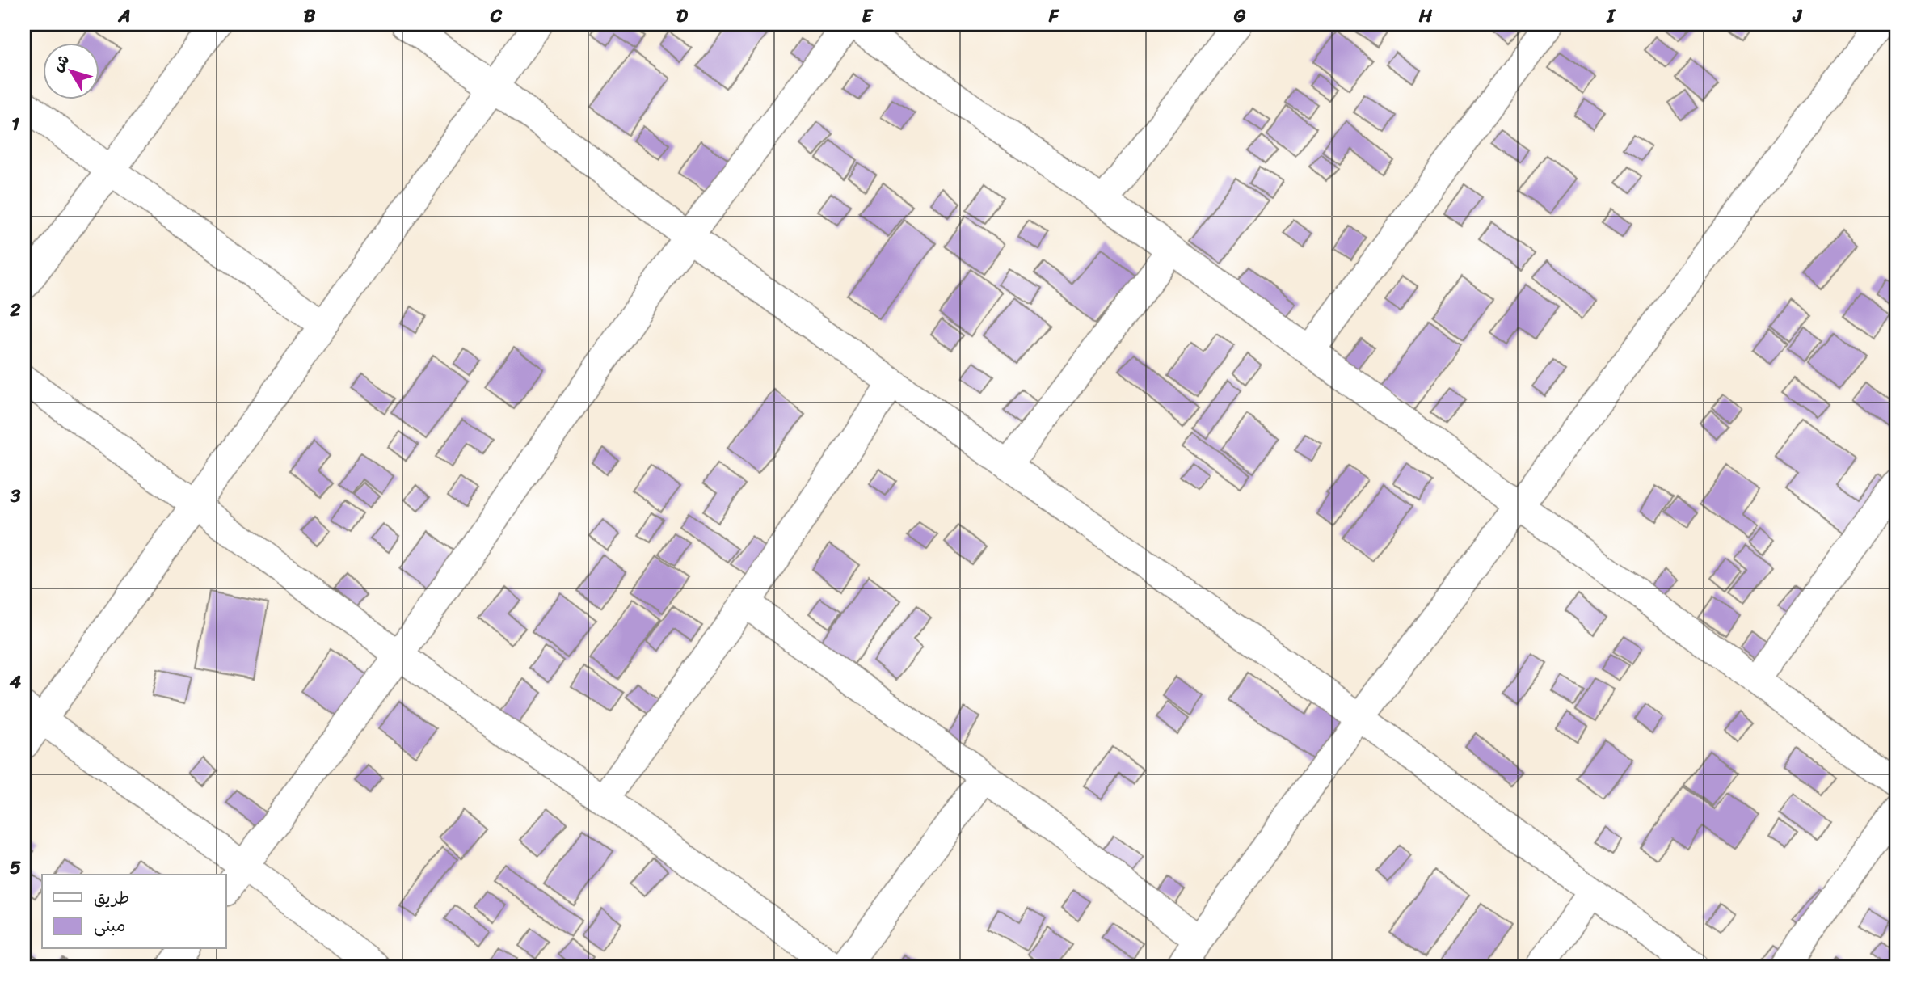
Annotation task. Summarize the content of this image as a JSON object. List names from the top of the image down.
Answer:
{
  "legend": ["طريق", "مبنى"],
  "north": "top left",
  "grid": {
    "columns": [
      "A",
      "B",
      "C",
      "D",
      "E",
      "F",
      "G",
      "H",
      "I",
      "J"
    ],
    "rows": [
      "1",
      "2",
      "3",
      "4",
      "5"
    ]
  }
}
